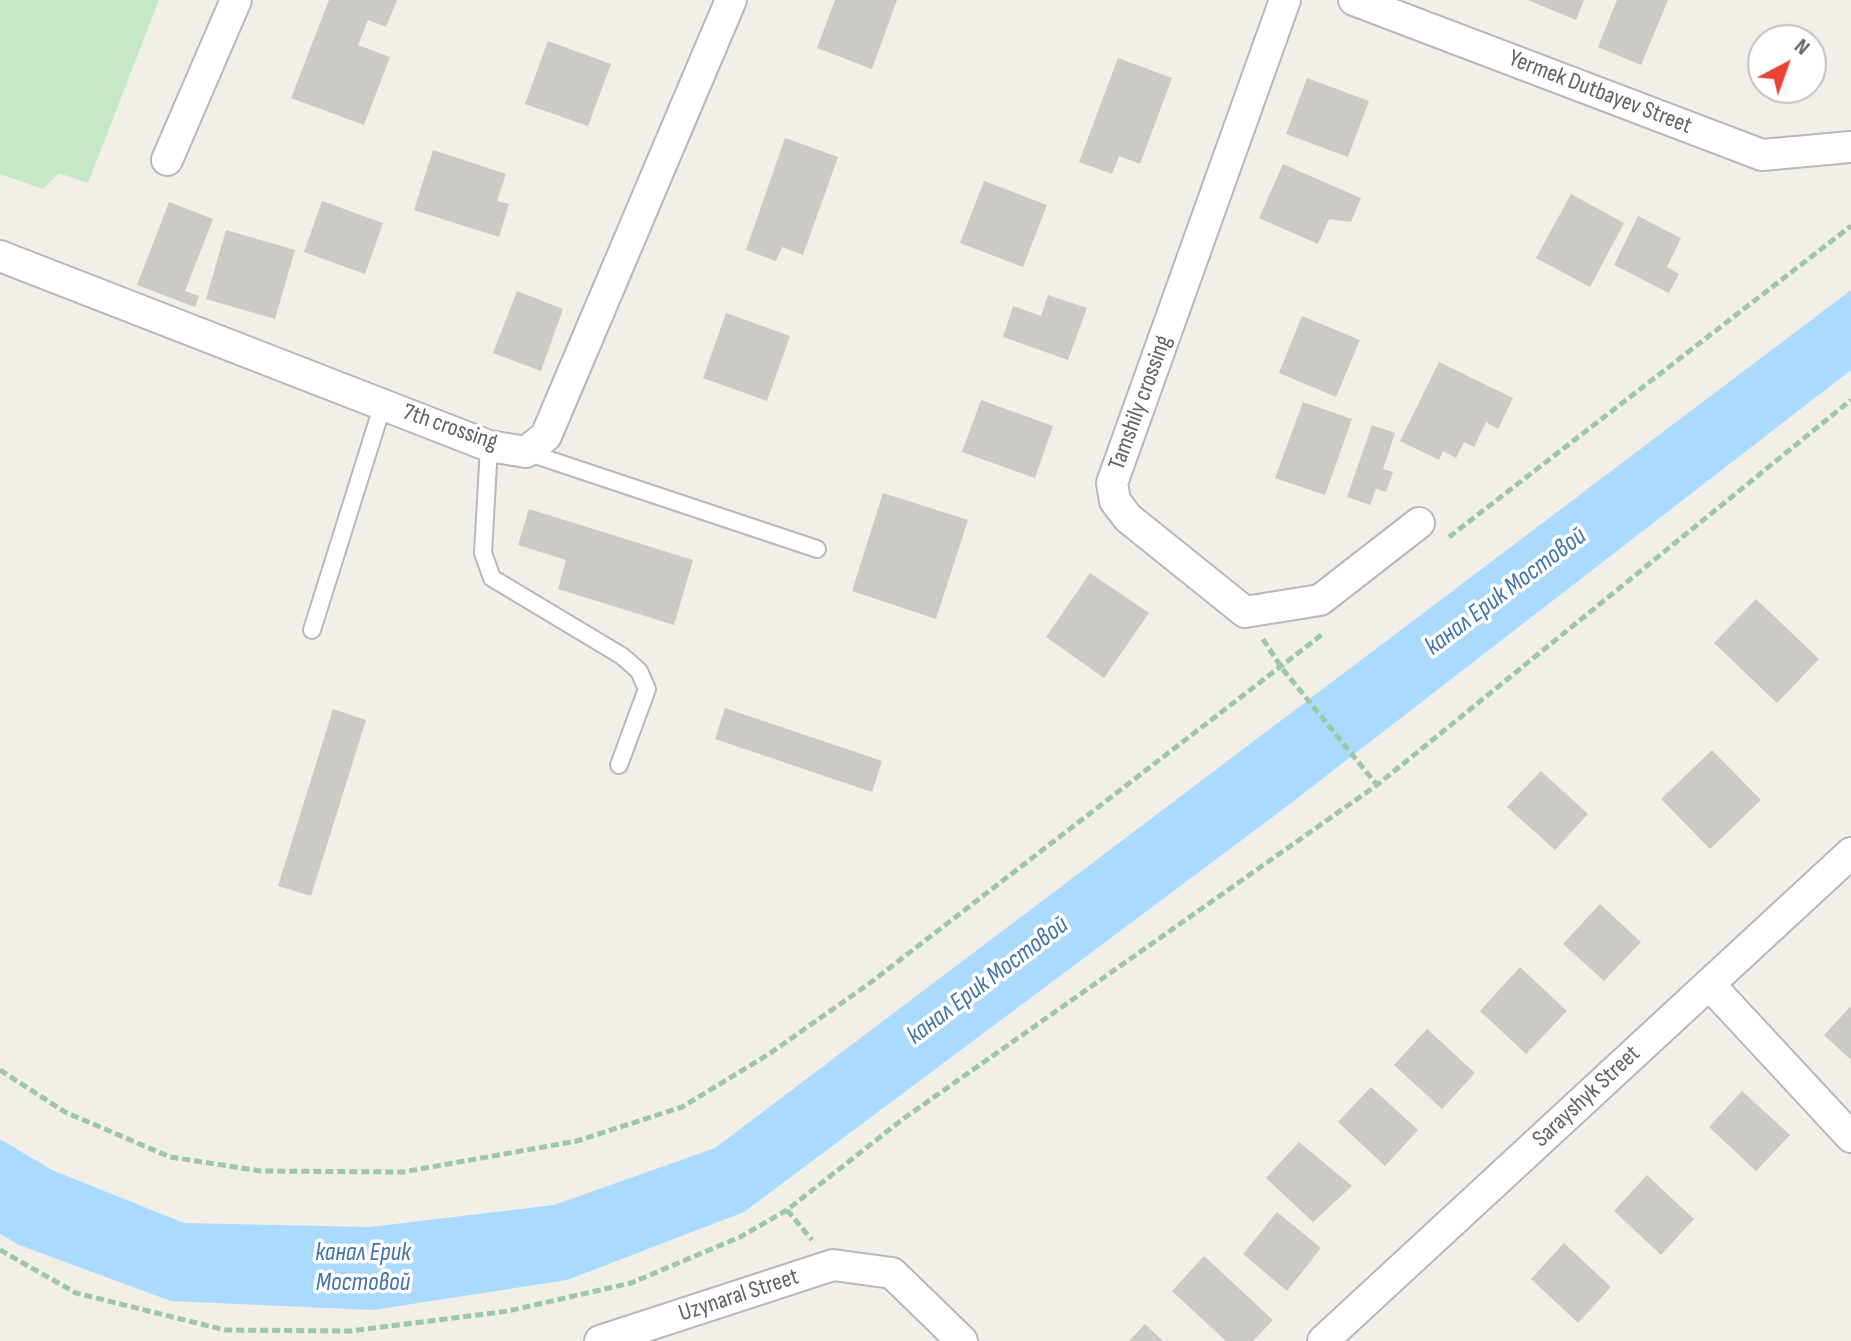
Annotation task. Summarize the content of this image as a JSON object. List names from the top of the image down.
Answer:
{
  "streets": {
    "street": [
      "Yermek Dutbayev Street",
      "Tamshily crossing",
      "7th crossing",
      "Sarayshyk Street",
      "Uzynaral Street"
    ]
  },
  "water": ["канал Ерик Мостовой"],
  "north": "top right"
}
